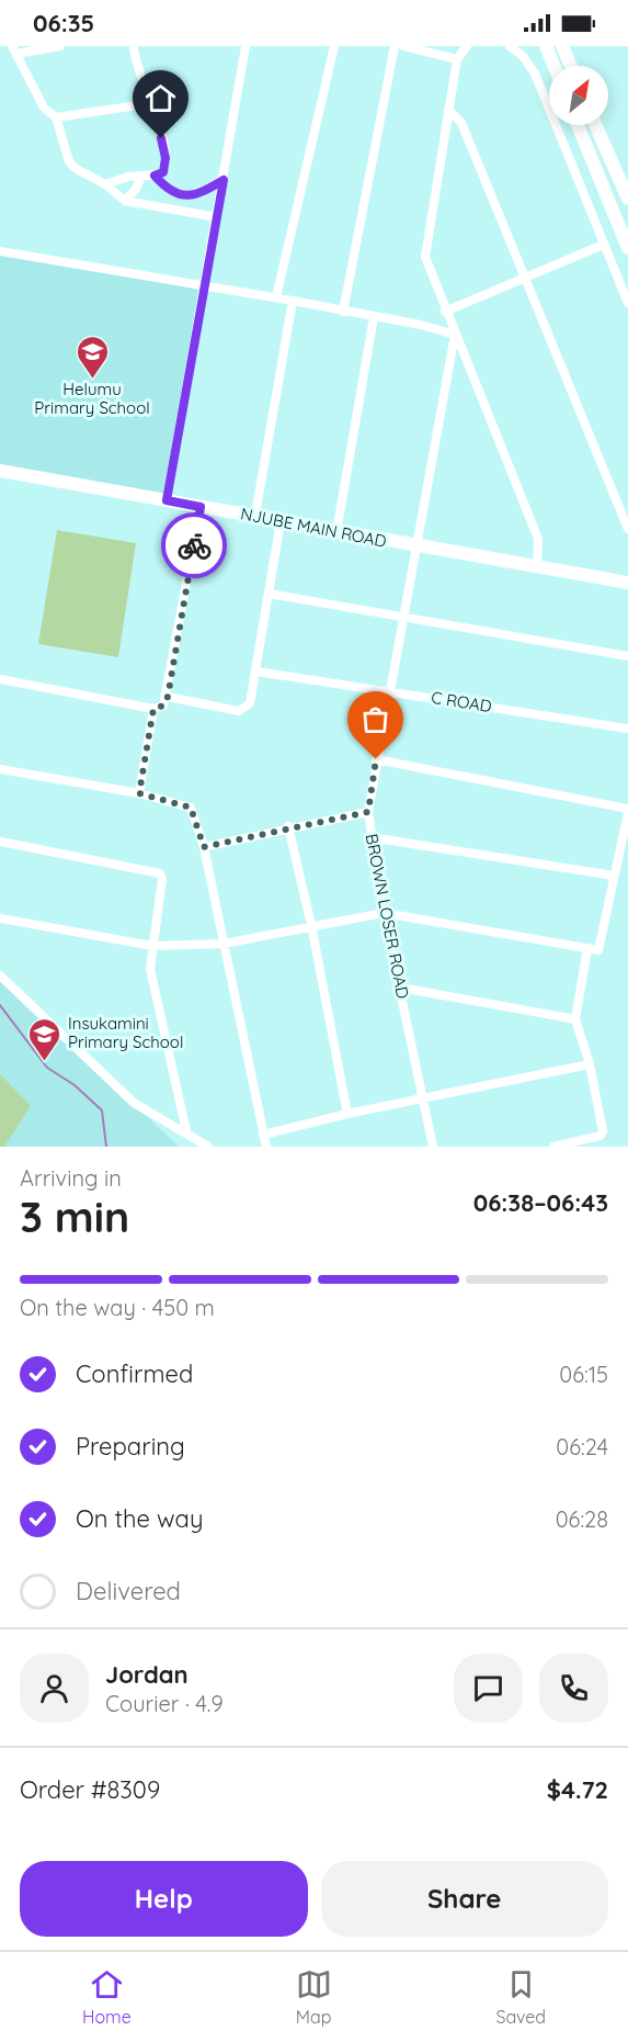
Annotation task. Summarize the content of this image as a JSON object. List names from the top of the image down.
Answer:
{
  "streets": {
    "street": ["NJUBE MAIN ROAD", "C ROAD", "BROWN LOSER ROAD"]
  },
  "crossings": [
    ["NJUBE MAIN ROAD", "BROWN LOSER ROAD"],
    ["C ROAD", "BROWN LOSER ROAD"]
  ],
  "places": {
    "school or university": ["Helumu Primary School", "Insukamini Primary School"]
  },
  "north": "top right",
  "page": {
    "status": "06:35",
    "heading": ["3 min", "Arriving in", "06:38–06:43"],
    "panel": [
      "Jordan",
      "Courier · 4.9",
      "Order #8309",
      "$4.72"
    ],
    "bar": "On the way · 450 m",
    "list": [
      ["Confirmed", "06:15"],
      ["Preparing", "06:24"],
      ["On the way", "06:28"],
      "Delivered"
    ],
    "buttons": ["Help", "Share"],
    "tabs": ["Home", "Map", "Saved"]
  }
}
